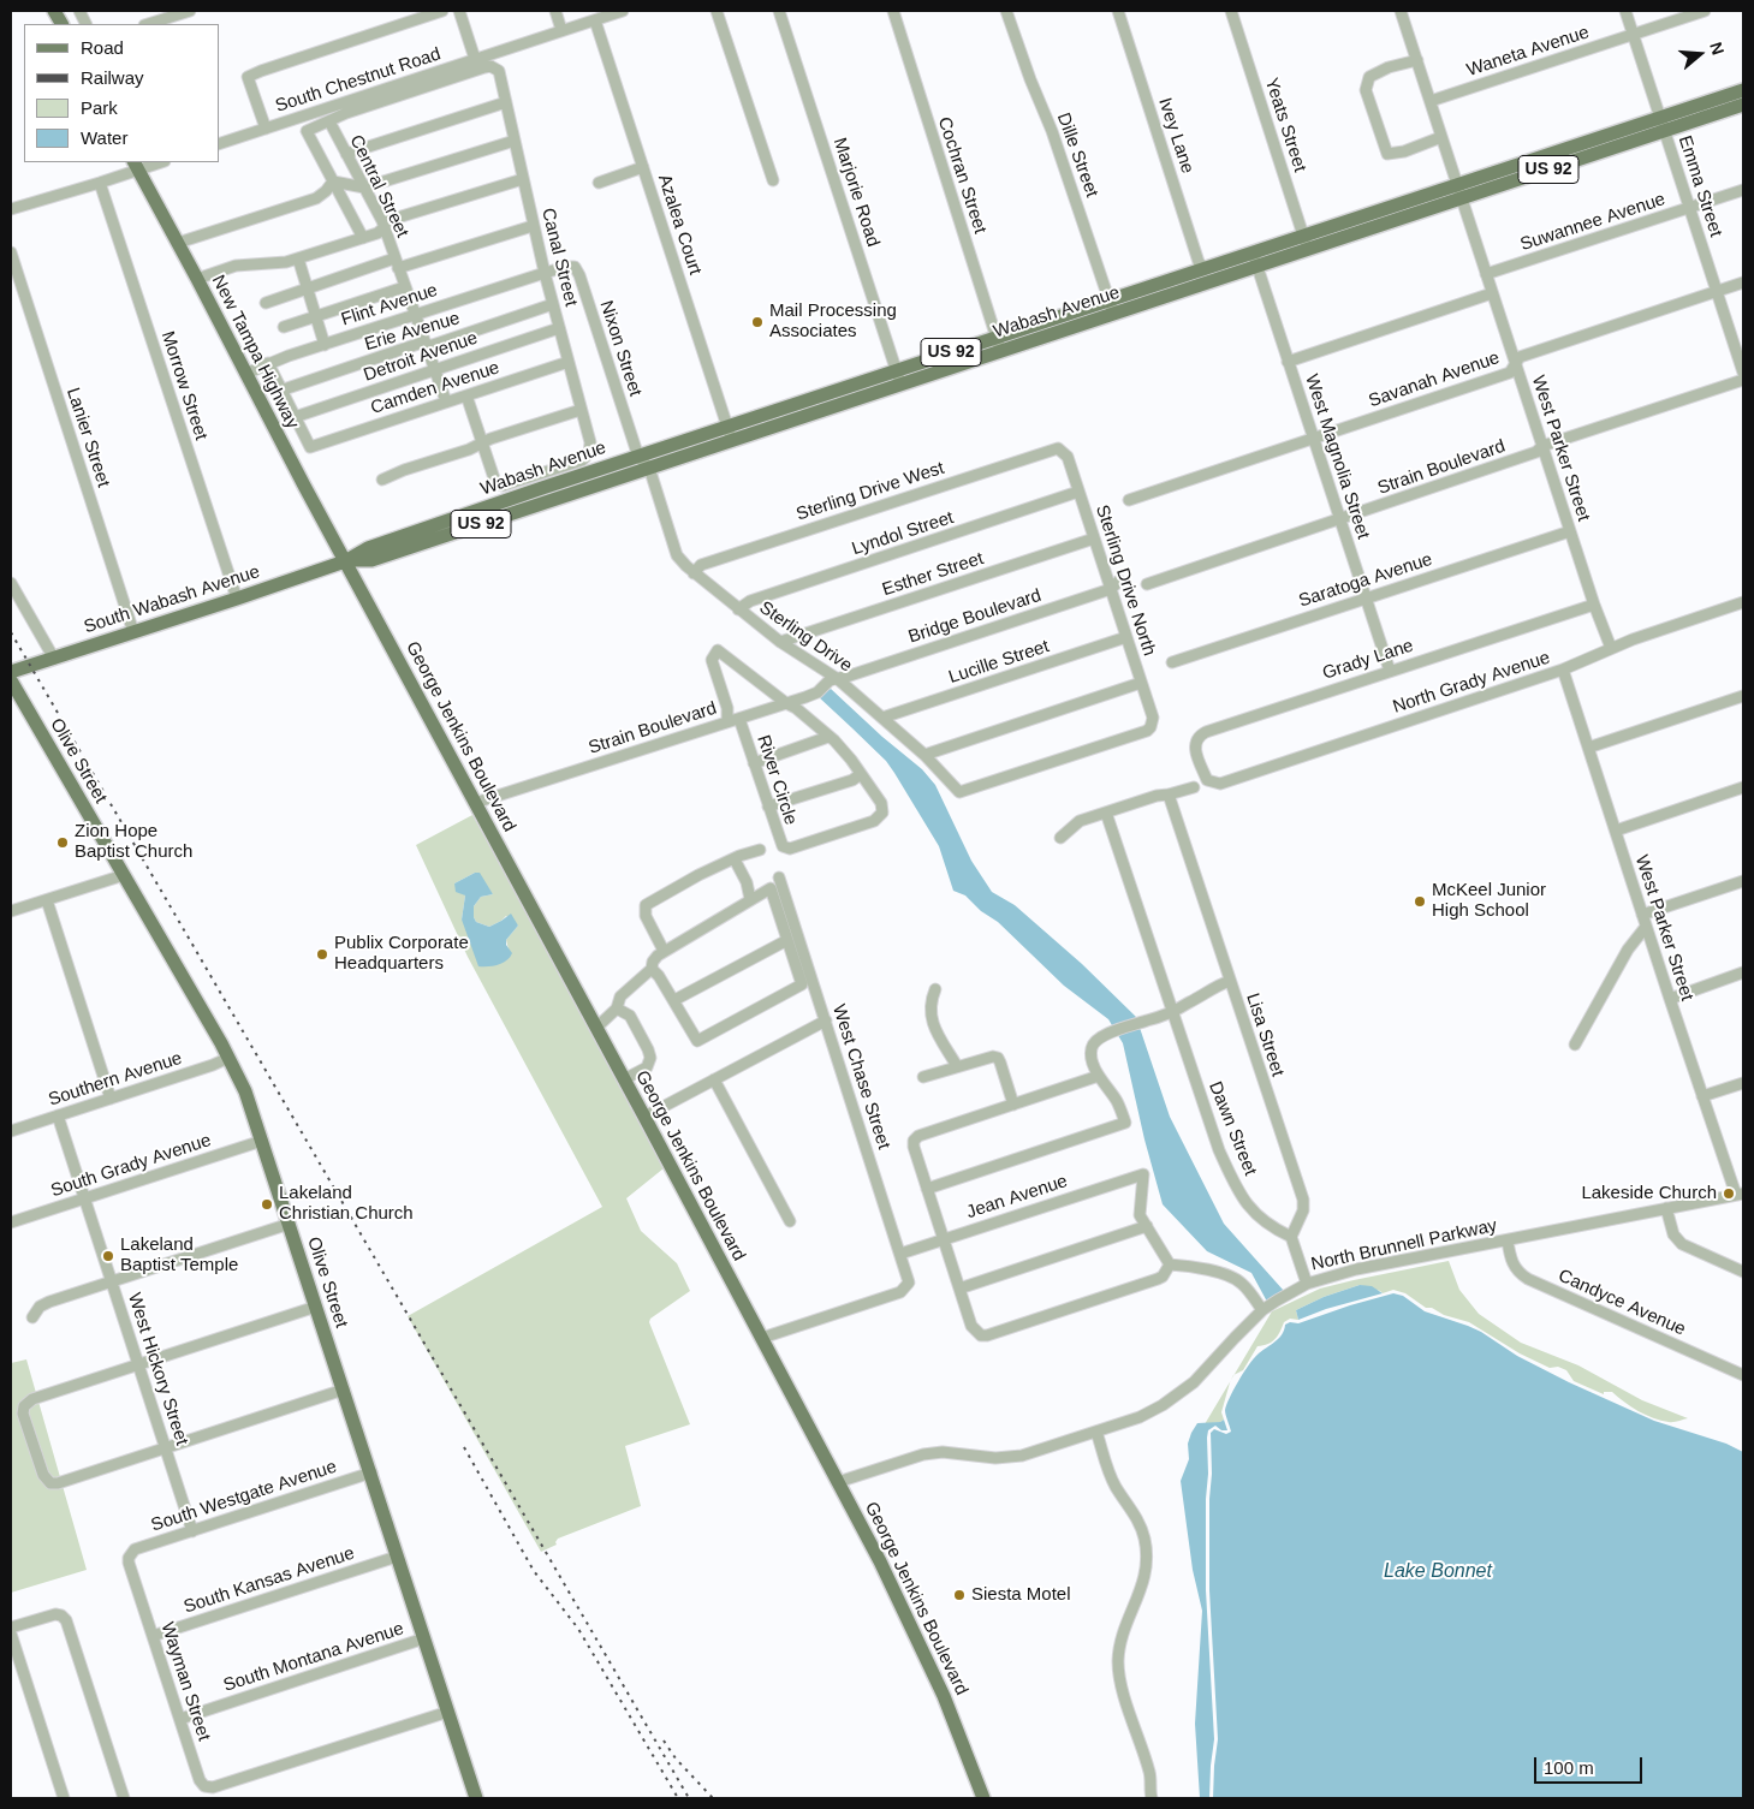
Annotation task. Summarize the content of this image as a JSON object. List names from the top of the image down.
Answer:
{
  "streets": {
    "main road": [
      "US 92",
      "Wabash Avenue",
      "New Tampa Highway",
      "South Wabash Avenue",
      "George Jenkins Boulevard",
      "Olive Street"
    ],
    "street": [
      "Waneta Avenue",
      "South Chestnut Road",
      "Yeats Street",
      "Ivey Lane",
      "Dille Street",
      "Cochran Street",
      "Central Street",
      "Emma Street",
      "Marjorie Road",
      "Suwannee Avenue",
      "Azalea Court",
      "Canal Street",
      "Flint Avenue",
      "Erie Avenue",
      "Nixon Street",
      "Detroit Avenue",
      "Savanah Avenue",
      "Morrow Street",
      "Camden Avenue",
      "Lanier Street",
      "West Parker Street",
      "West Magnolia Street",
      "Strain Boulevard",
      "Sterling Drive West",
      "Lyndol Street",
      "Esther Street",
      "Sterling Drive North",
      "Saratoga Avenue",
      "Bridge Boulevard",
      "Sterling Drive",
      "Grady Lane",
      "Lucille Street",
      "North Grady Avenue",
      "River Circle",
      "Lisa Street",
      "West Chase Street",
      "Southern Avenue",
      "Dawn Street",
      "South Grady Avenue",
      "Jean Avenue",
      "North Brunnell Parkway",
      "Candyce Avenue",
      "West Hickory Street",
      "South Westgate Avenue",
      "South Kansas Avenue",
      "South Montana Avenue",
      "Wayman Street"
    ]
  },
  "crossings": [
    ["Waneta Avenue", "Emma Street"],
    ["South Chestnut Road", "Azalea Court"],
    ["Yeats Street", "Wabash Avenue"],
    ["Ivey Lane", "Wabash Avenue"],
    ["Dille Street", "Wabash Avenue"],
    ["Cochran Street", "Wabash Avenue"],
    ["Central Street", "Canal Street"],
    ["Central Street", "Flint Avenue"],
    ["Central Street", "Erie Avenue"],
    ["Central Street", "Detroit Avenue"],
    ["Central Street", "Camden Avenue"],
    ["Emma Street", "Suwannee Avenue"],
    ["Emma Street", "Wabash Avenue"],
    ["Emma Street", "Savanah Avenue"],
    ["Marjorie Road", "Wabash Avenue"],
    ["Suwannee Avenue", "West Parker Street"],
    ["Azalea Court", "Wabash Avenue"],
    ["Canal Street", "Flint Avenue"],
    ["Canal Street", "Erie Avenue"],
    ["Canal Street", "Nixon Street"],
    ["Canal Street", "Detroit Avenue"],
    ["Canal Street", "Camden Avenue"],
    ["Flint Avenue", "Nixon Street"],
    ["Flint Avenue", "New Tampa Highway"],
    ["Wabash Avenue", "Nixon Street"],
    ["Wabash Avenue", "New Tampa Highway"],
    ["Wabash Avenue", "West Magnolia Street"],
    ["Wabash Avenue", "South Wabash Avenue"],
    ["Wabash Avenue", "Sterling Drive"],
    ["Wabash Avenue", "George Jenkins Boulevard"],
    ["Nixon Street", "Sterling Drive"],
    ["New Tampa Highway", "South Wabash Avenue"],
    ["New Tampa Highway", "George Jenkins Boulevard"],
    ["Detroit Avenue", "Camden Avenue"],
    ["Savanah Avenue", "West Parker Street"],
    ["Savanah Avenue", "West Magnolia Street"],
    ["Morrow Street", "South Wabash Avenue"],
    ["Lanier Street", "South Wabash Avenue"],
    ["West Parker Street", "Strain Boulevard"],
    ["West Parker Street", "Saratoga Avenue"],
    ["West Parker Street", "Grady Lane"],
    ["West Parker Street", "North Grady Avenue"],
    ["West Parker Street", "North Brunnell Parkway"],
    ["West Magnolia Street", "Strain Boulevard"],
    ["West Magnolia Street", "Saratoga Avenue"],
    ["West Magnolia Street", "Grady Lane"],
    ["Strain Boulevard", "Bridge Boulevard"],
    ["Strain Boulevard", "Sterling Drive"],
    ["Strain Boulevard", "George Jenkins Boulevard"],
    ["Strain Boulevard", "River Circle"],
    ["Sterling Drive West", "Sterling Drive North"],
    ["Sterling Drive West", "Sterling Drive"],
    ["Lyndol Street", "Sterling Drive North"],
    ["Lyndol Street", "Sterling Drive"],
    ["Esther Street", "Sterling Drive North"],
    ["Esther Street", "Sterling Drive"],
    ["Sterling Drive North", "Bridge Boulevard"],
    ["Sterling Drive North", "Sterling Drive"],
    ["Sterling Drive North", "Lucille Street"],
    ["South Wabash Avenue", "George Jenkins Boulevard"],
    ["Bridge Boulevard", "Sterling Drive"],
    ["Sterling Drive", "Lucille Street"],
    ["Grady Lane", "North Grady Avenue"],
    ["George Jenkins Boulevard", "West Chase Street"],
    ["George Jenkins Boulevard", "North Brunnell Parkway"],
    ["Olive Street", "Southern Avenue"],
    ["Olive Street", "South Grady Avenue"],
    ["Olive Street", "South Westgate Avenue"],
    ["Olive Street", "South Kansas Avenue"],
    ["Olive Street", "South Montana Avenue"],
    ["Olive Street", "Wayman Street"],
    ["Lisa Street", "Dawn Street"],
    ["West Chase Street", "Jean Avenue"],
    ["Southern Avenue", "West Hickory Street"],
    ["South Grady Avenue", "West Hickory Street"],
    ["North Brunnell Parkway", "Candyce Avenue"],
    ["West Hickory Street", "South Westgate Avenue"],
    ["South Westgate Avenue", "Wayman Street"],
    ["South Kansas Avenue", "Wayman Street"],
    ["South Montana Avenue", "Wayman Street"]
  ],
  "water": ["Lake Bonnet"],
  "places": [
    "Mail Processing Associates",
    "Zion Hope Baptist Church",
    "McKeel Junior High School",
    "Publix Corporate Headquarters",
    "Lakeside Church",
    "Lakeland Christian Church",
    "Lakeland Baptist Temple",
    "Siesta Motel"
  ],
  "legend": [
    "Road",
    "Railway",
    "Park",
    "Water"
  ],
  "scale_bar": "100 m",
  "north": "right"
}
